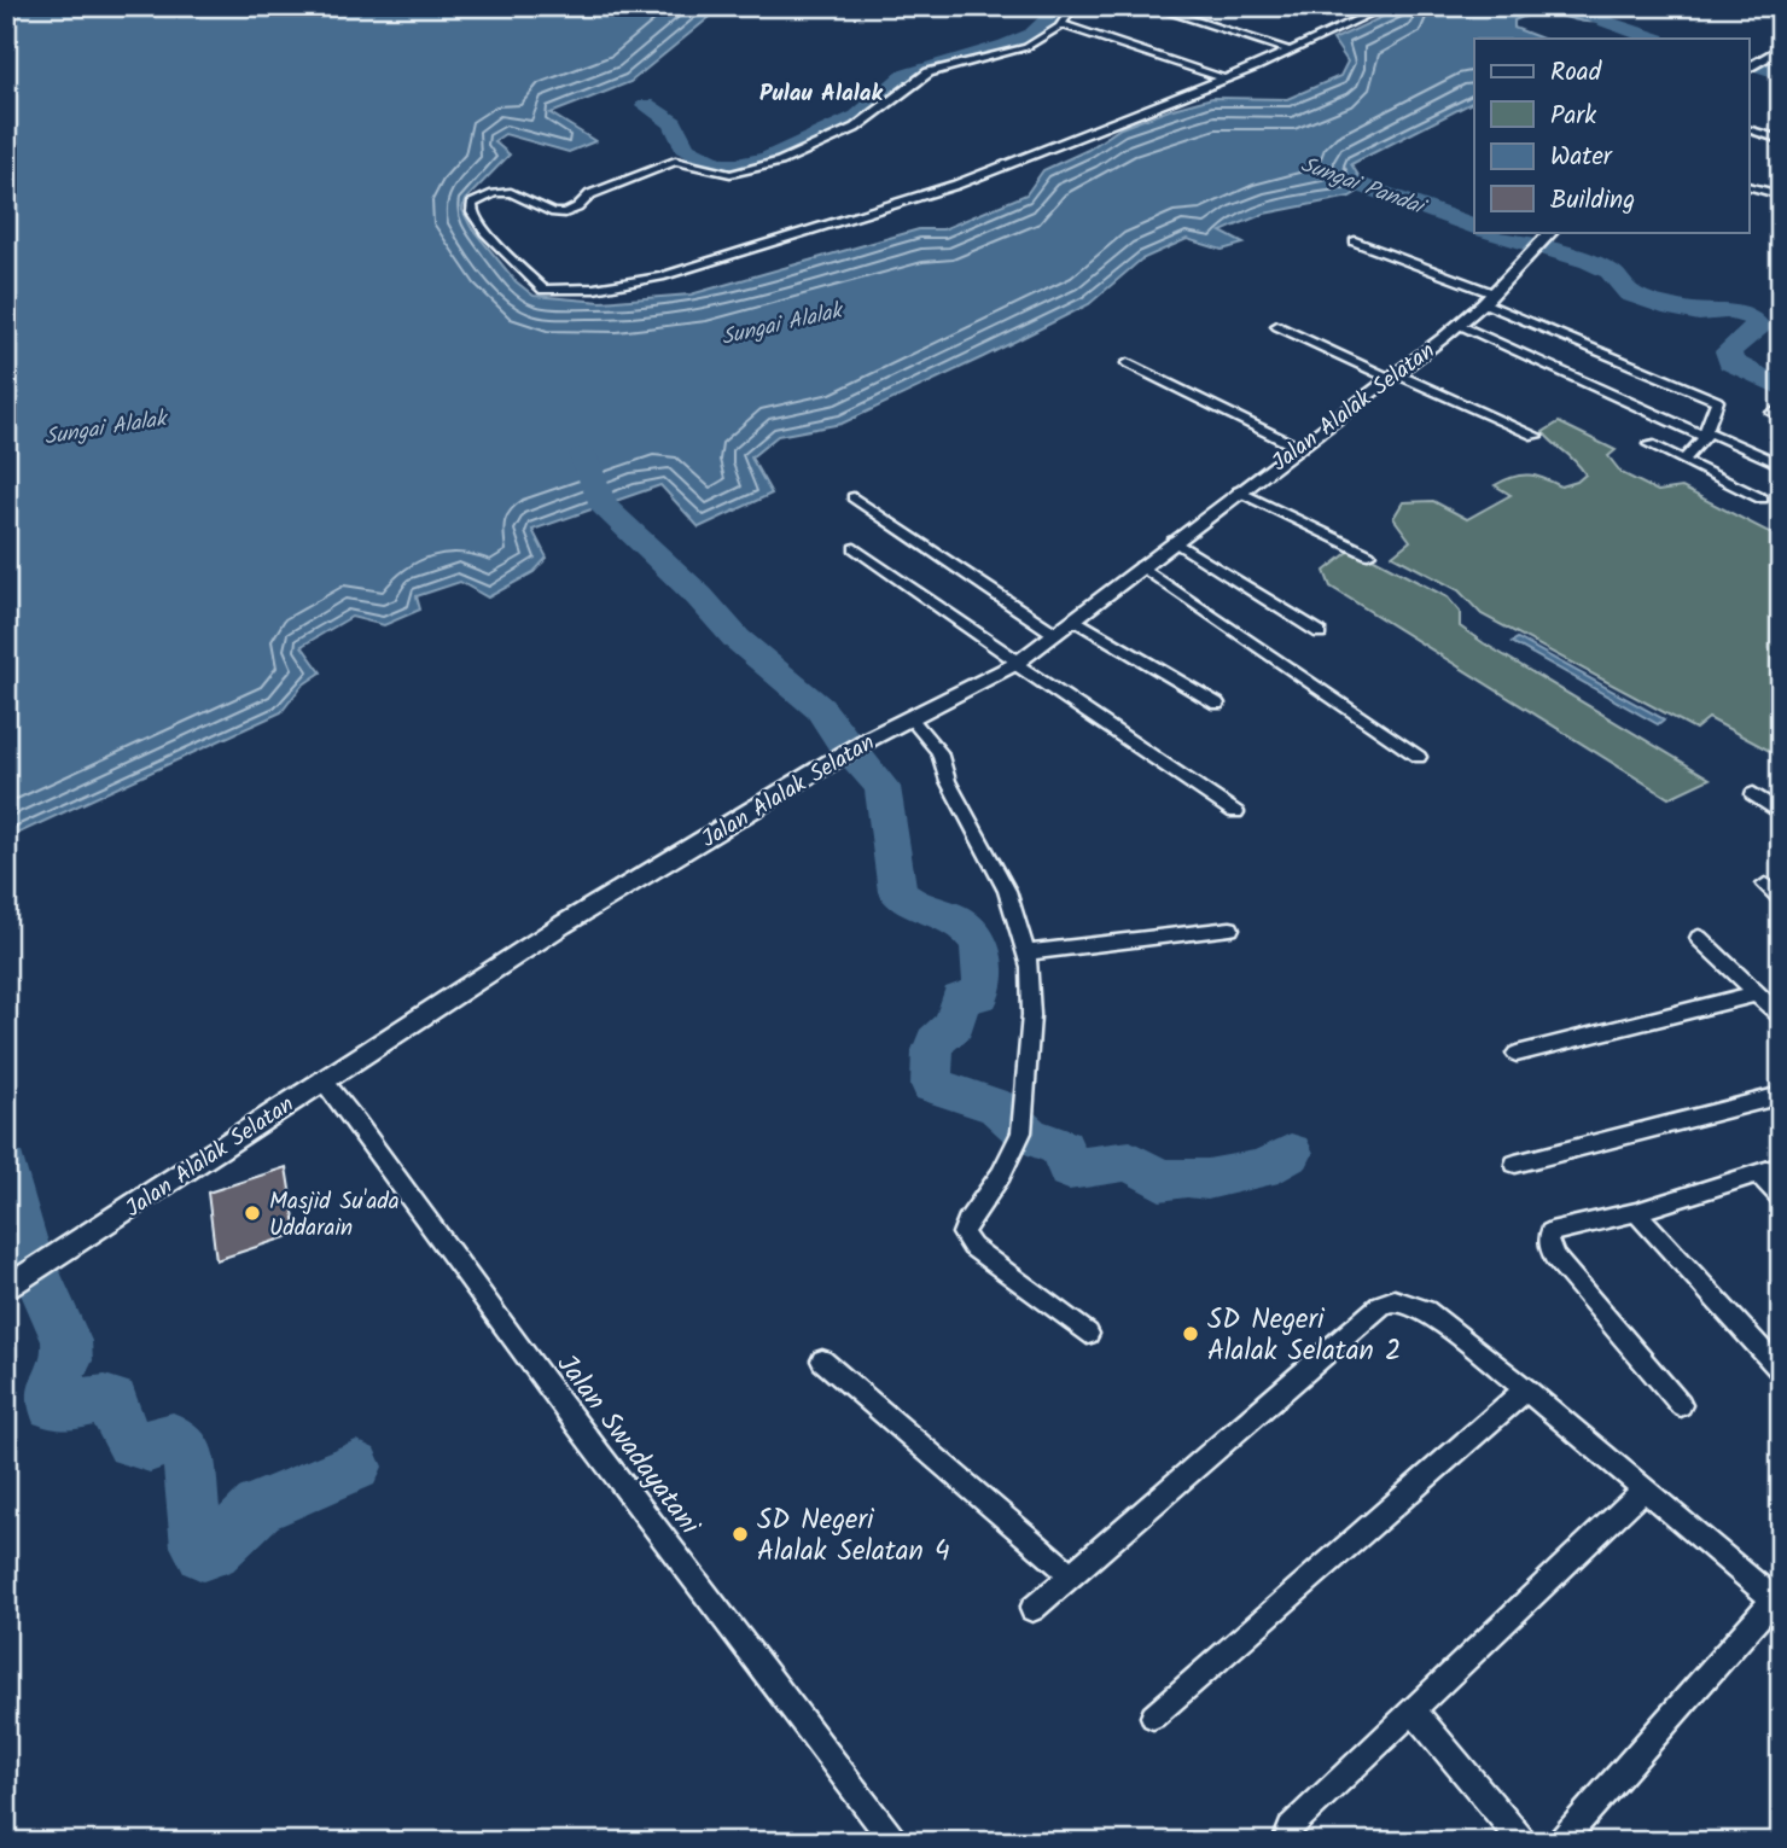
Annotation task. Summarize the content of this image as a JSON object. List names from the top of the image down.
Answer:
{
  "streets": {
    "street": ["Jalan Alalak Selatan", "Jalan Swadayatani"]
  },
  "crossings": [
    ["Jalan Alalak Selatan", "Jalan Swadayatani"]
  ],
  "districts": ["Pulau Alalak"],
  "water": ["Sungai Pandai", "Sungai Alalak"],
  "places": ["Masjid Su'ada Uddarain", "SD Negeri Alalak Selatan 2", "SD Negeri Alalak Selatan 4"],
  "legend": [
    "Road",
    "Park",
    "Water",
    "Building"
  ]
}
